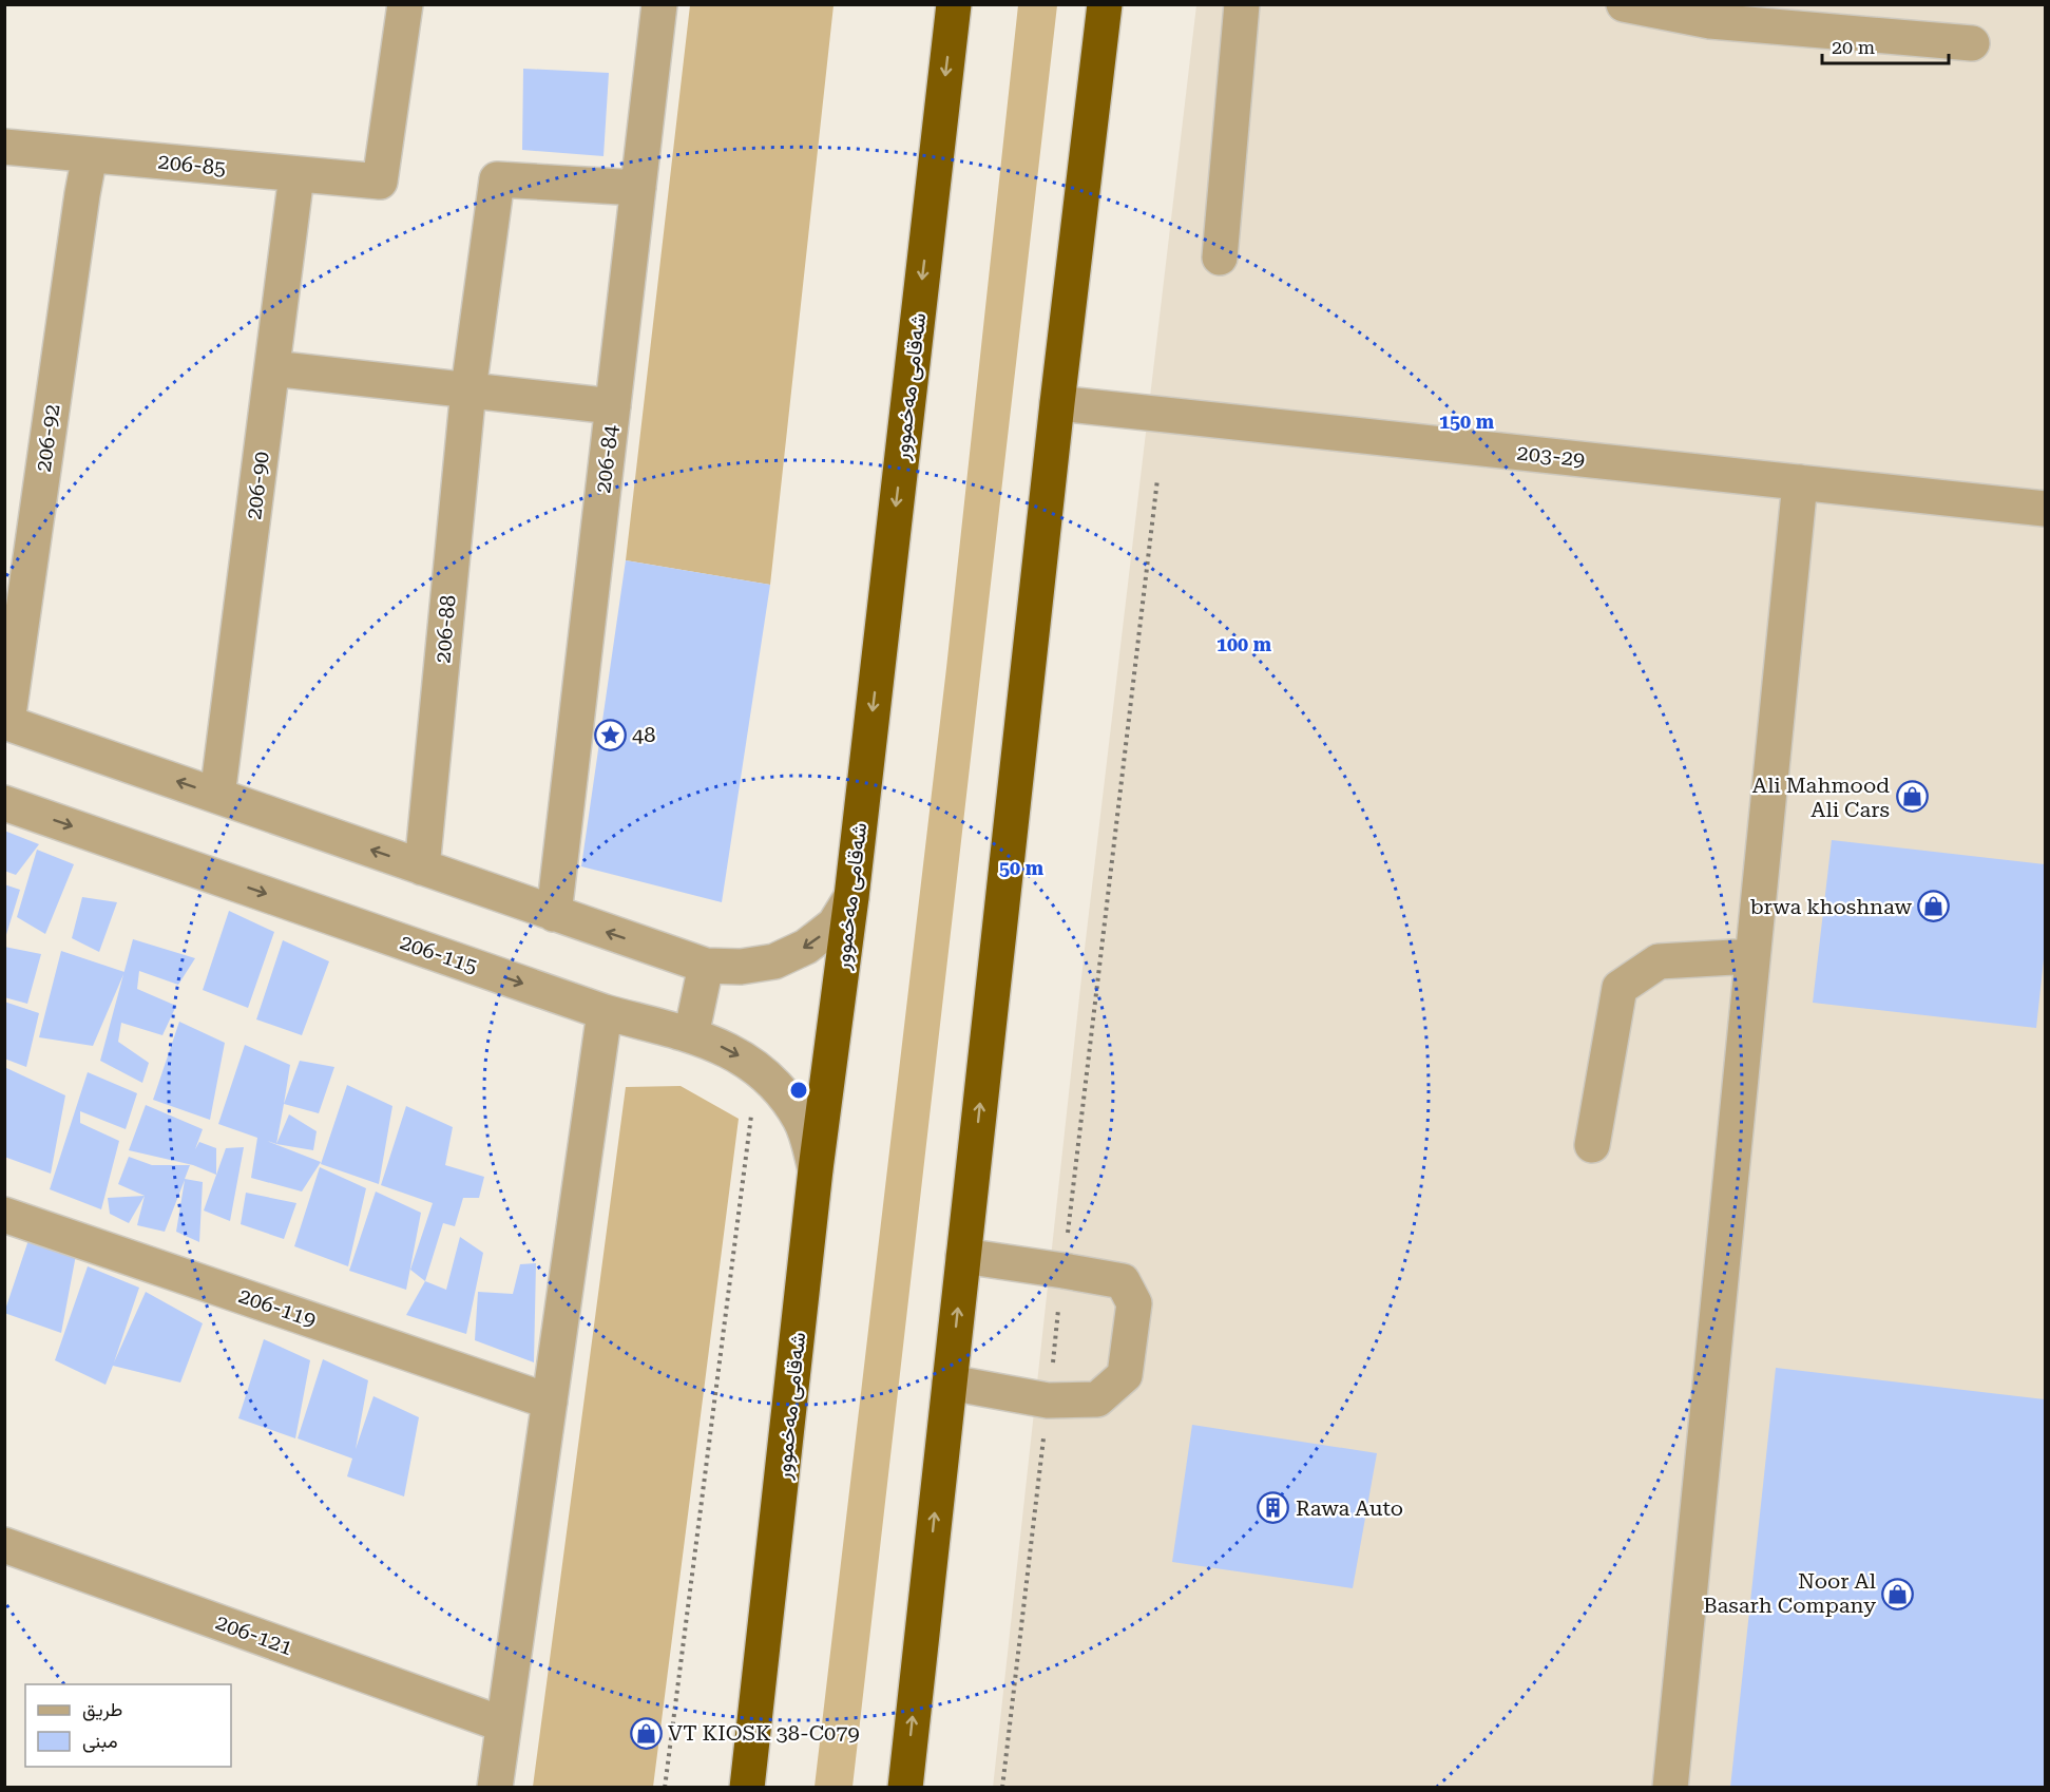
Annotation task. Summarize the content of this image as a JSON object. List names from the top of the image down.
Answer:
{
  "streets": {
    "highway": ["شەقامی مەخموور"],
    "street": [
      "206-85",
      "206-92",
      "203-29",
      "206-84",
      "206-90",
      "206-88",
      "206-115",
      "206-119",
      "206-121"
    ]
  },
  "crossings": [
    ["206-85", "206-92"],
    ["206-85", "206-90"],
    ["شەقامی مەخموور", "206-115"],
    ["206-84", "206-88"]
  ],
  "places": {
    "place": ["48"],
    "shop": [
      "Ali Mahmood Ali Cars",
      "brwa khoshnaw",
      "Noor Al Basarh Company",
      "VT KIOSK 38-C079"
    ],
    "building": ["Rawa Auto"]
  },
  "legend": ["طريق", "مبنى"],
  "scale_bar": "20 m",
  "rings": ["150 m", "100 m", "50 m"]
}
